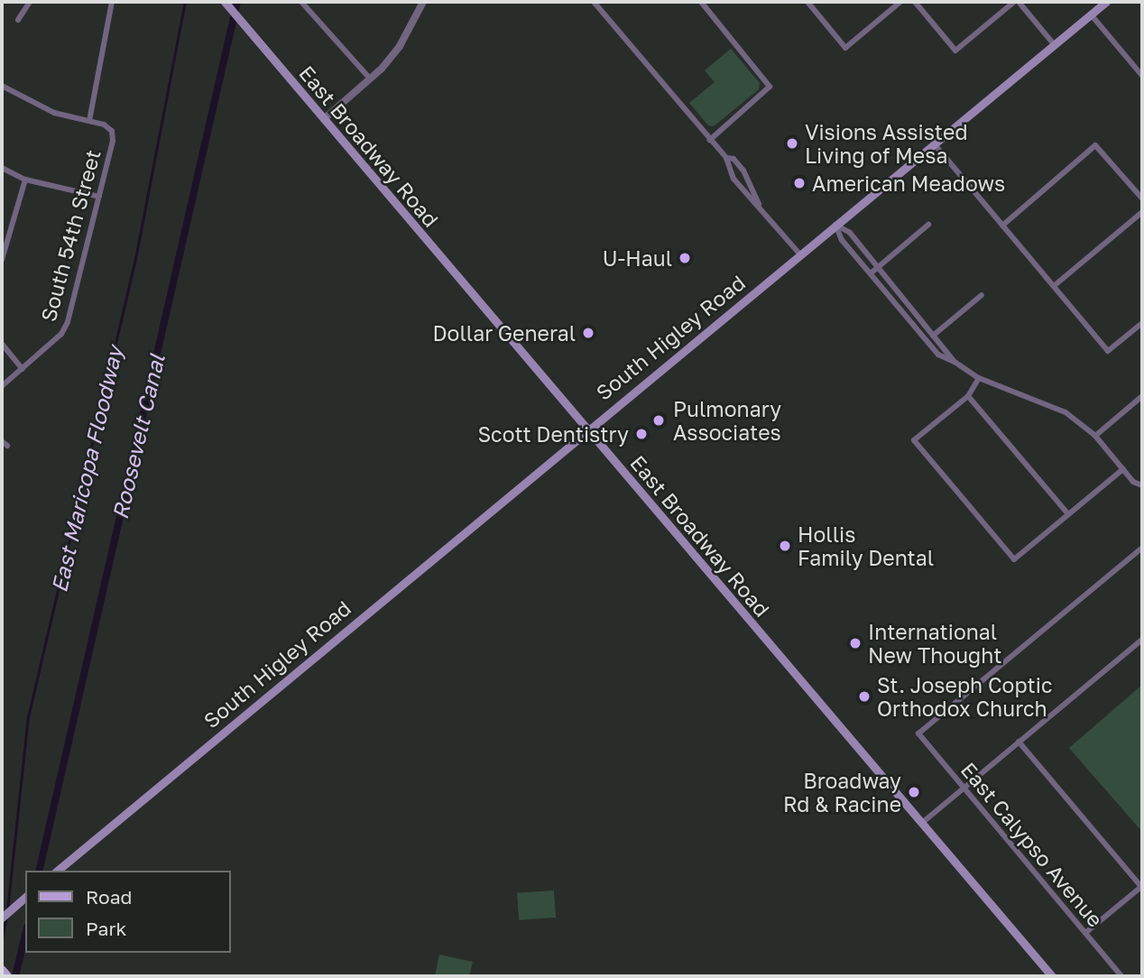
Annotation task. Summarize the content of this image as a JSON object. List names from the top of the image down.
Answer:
{
  "streets": {
    "main road": ["East Broadway Road", "South Higley Road"],
    "street": ["South 54th Street", "East Calypso Avenue"]
  },
  "crossings": [
    ["East Broadway Road", "South Higley Road"]
  ],
  "water": ["Roosevelt Canal", "East Maricopa Floodway"],
  "places": [
    "Visions Assisted Living of Mesa",
    "American Meadows",
    "U-Haul",
    "Dollar General",
    "Pulmonary Associates",
    "Scott Dentistry",
    "Hollis Family Dental",
    "International New Thought",
    "St. Joseph Coptic Orthodox Church",
    "Broadway Rd & Racine"
  ],
  "legend": ["Road", "Park"]
}
